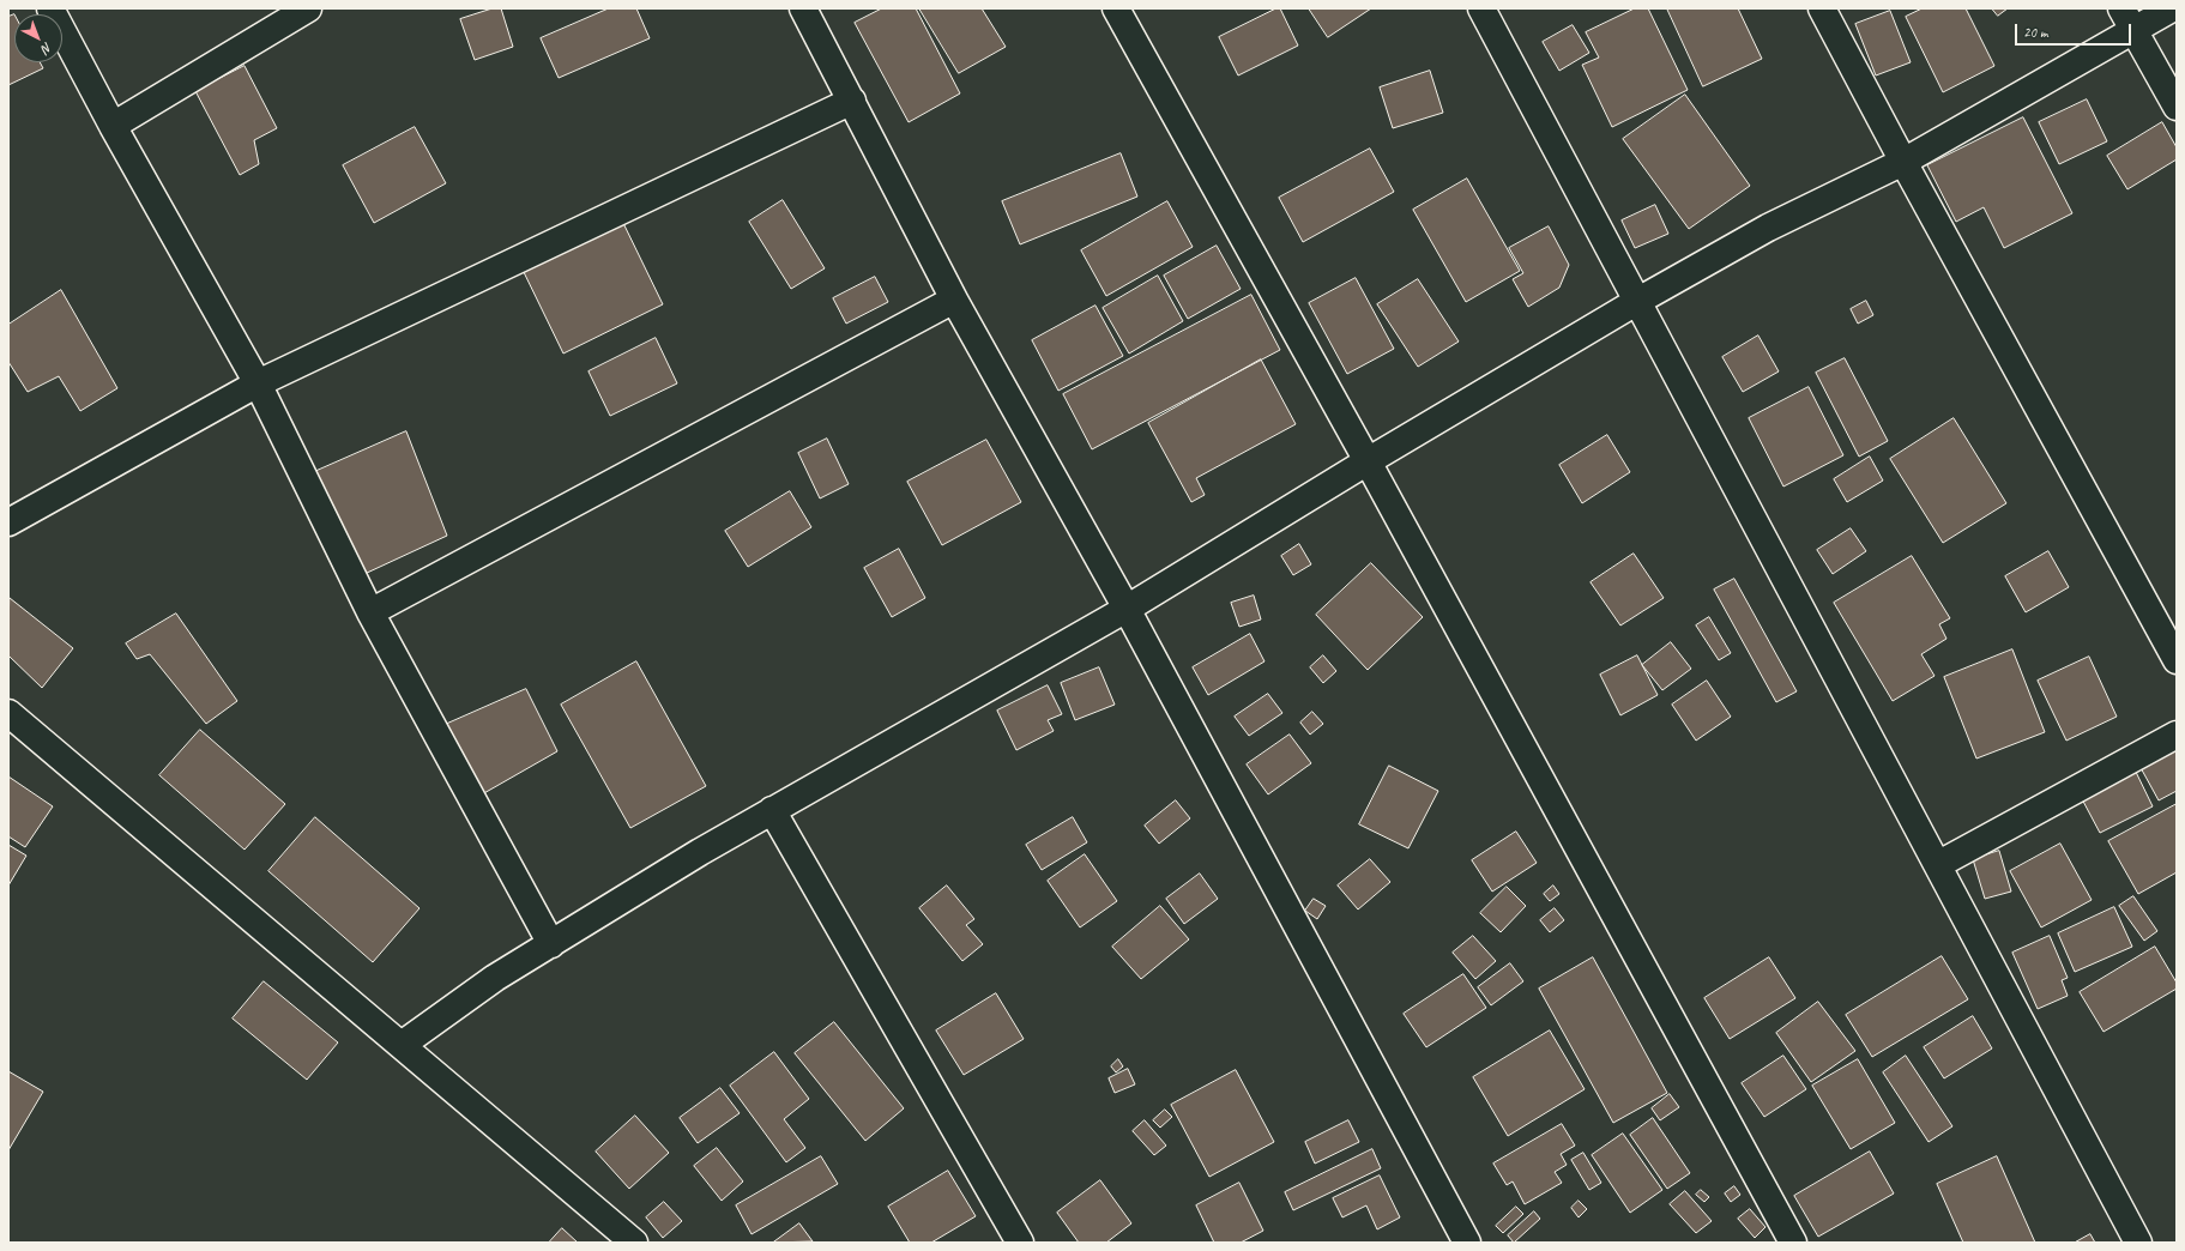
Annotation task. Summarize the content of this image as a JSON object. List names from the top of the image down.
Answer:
{
  "scale_bar": "20 m",
  "north": "bottom right"
}
